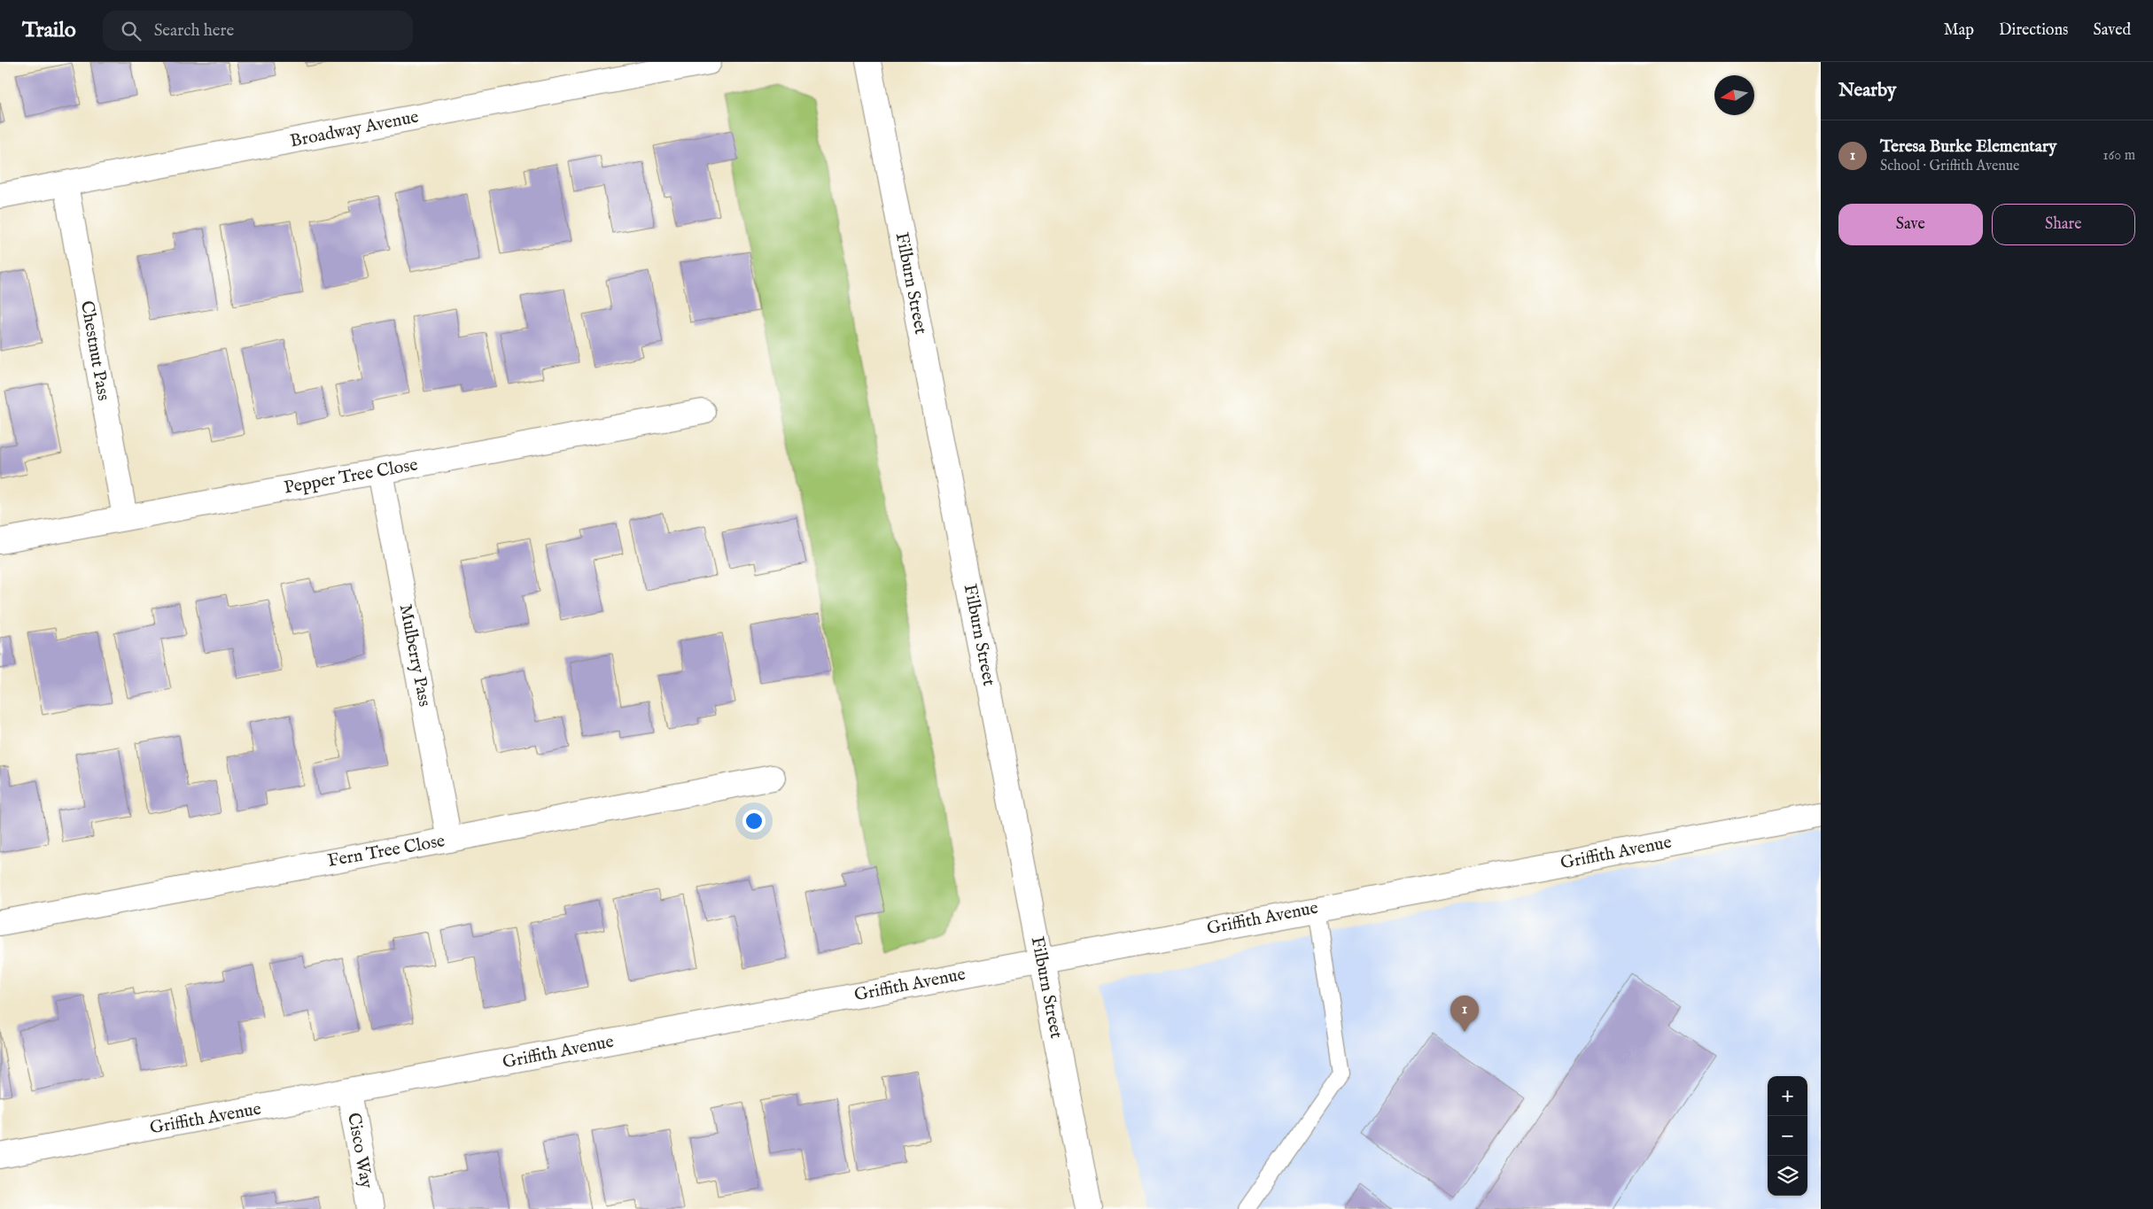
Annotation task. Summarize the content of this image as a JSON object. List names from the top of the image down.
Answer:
{
  "streets": {
    "street": [
      "Broadway Avenue",
      "Filburn Street",
      "Chestnut Pass",
      "Pepper Tree Close",
      "Mulberry Pass",
      "Fern Tree Close",
      "Griffith Avenue",
      "Cisco Way"
    ]
  },
  "crossings": [
    ["Broadway Avenue", "Chestnut Pass"],
    ["Filburn Street", "Griffith Avenue"],
    ["Chestnut Pass", "Pepper Tree Close"],
    ["Pepper Tree Close", "Mulberry Pass"],
    ["Mulberry Pass", "Fern Tree Close"],
    ["Griffith Avenue", "Cisco Way"]
  ],
  "north": "left",
  "page": {
    "header": "Trailo",
    "search": "Search here",
    "nav": ["Map", "Directions", "Saved"],
    "heading": "Nearby",
    "list": [
      {
        "mark": "1",
        "name": "Teresa Burke Elementary",
        "note": "School · Griffith Avenue",
        "value": "160 m"
      }
    ],
    "buttons": ["Save", "Share"],
    "pins": "1",
    "map_buttons": ["+", "−"]
  }
}
